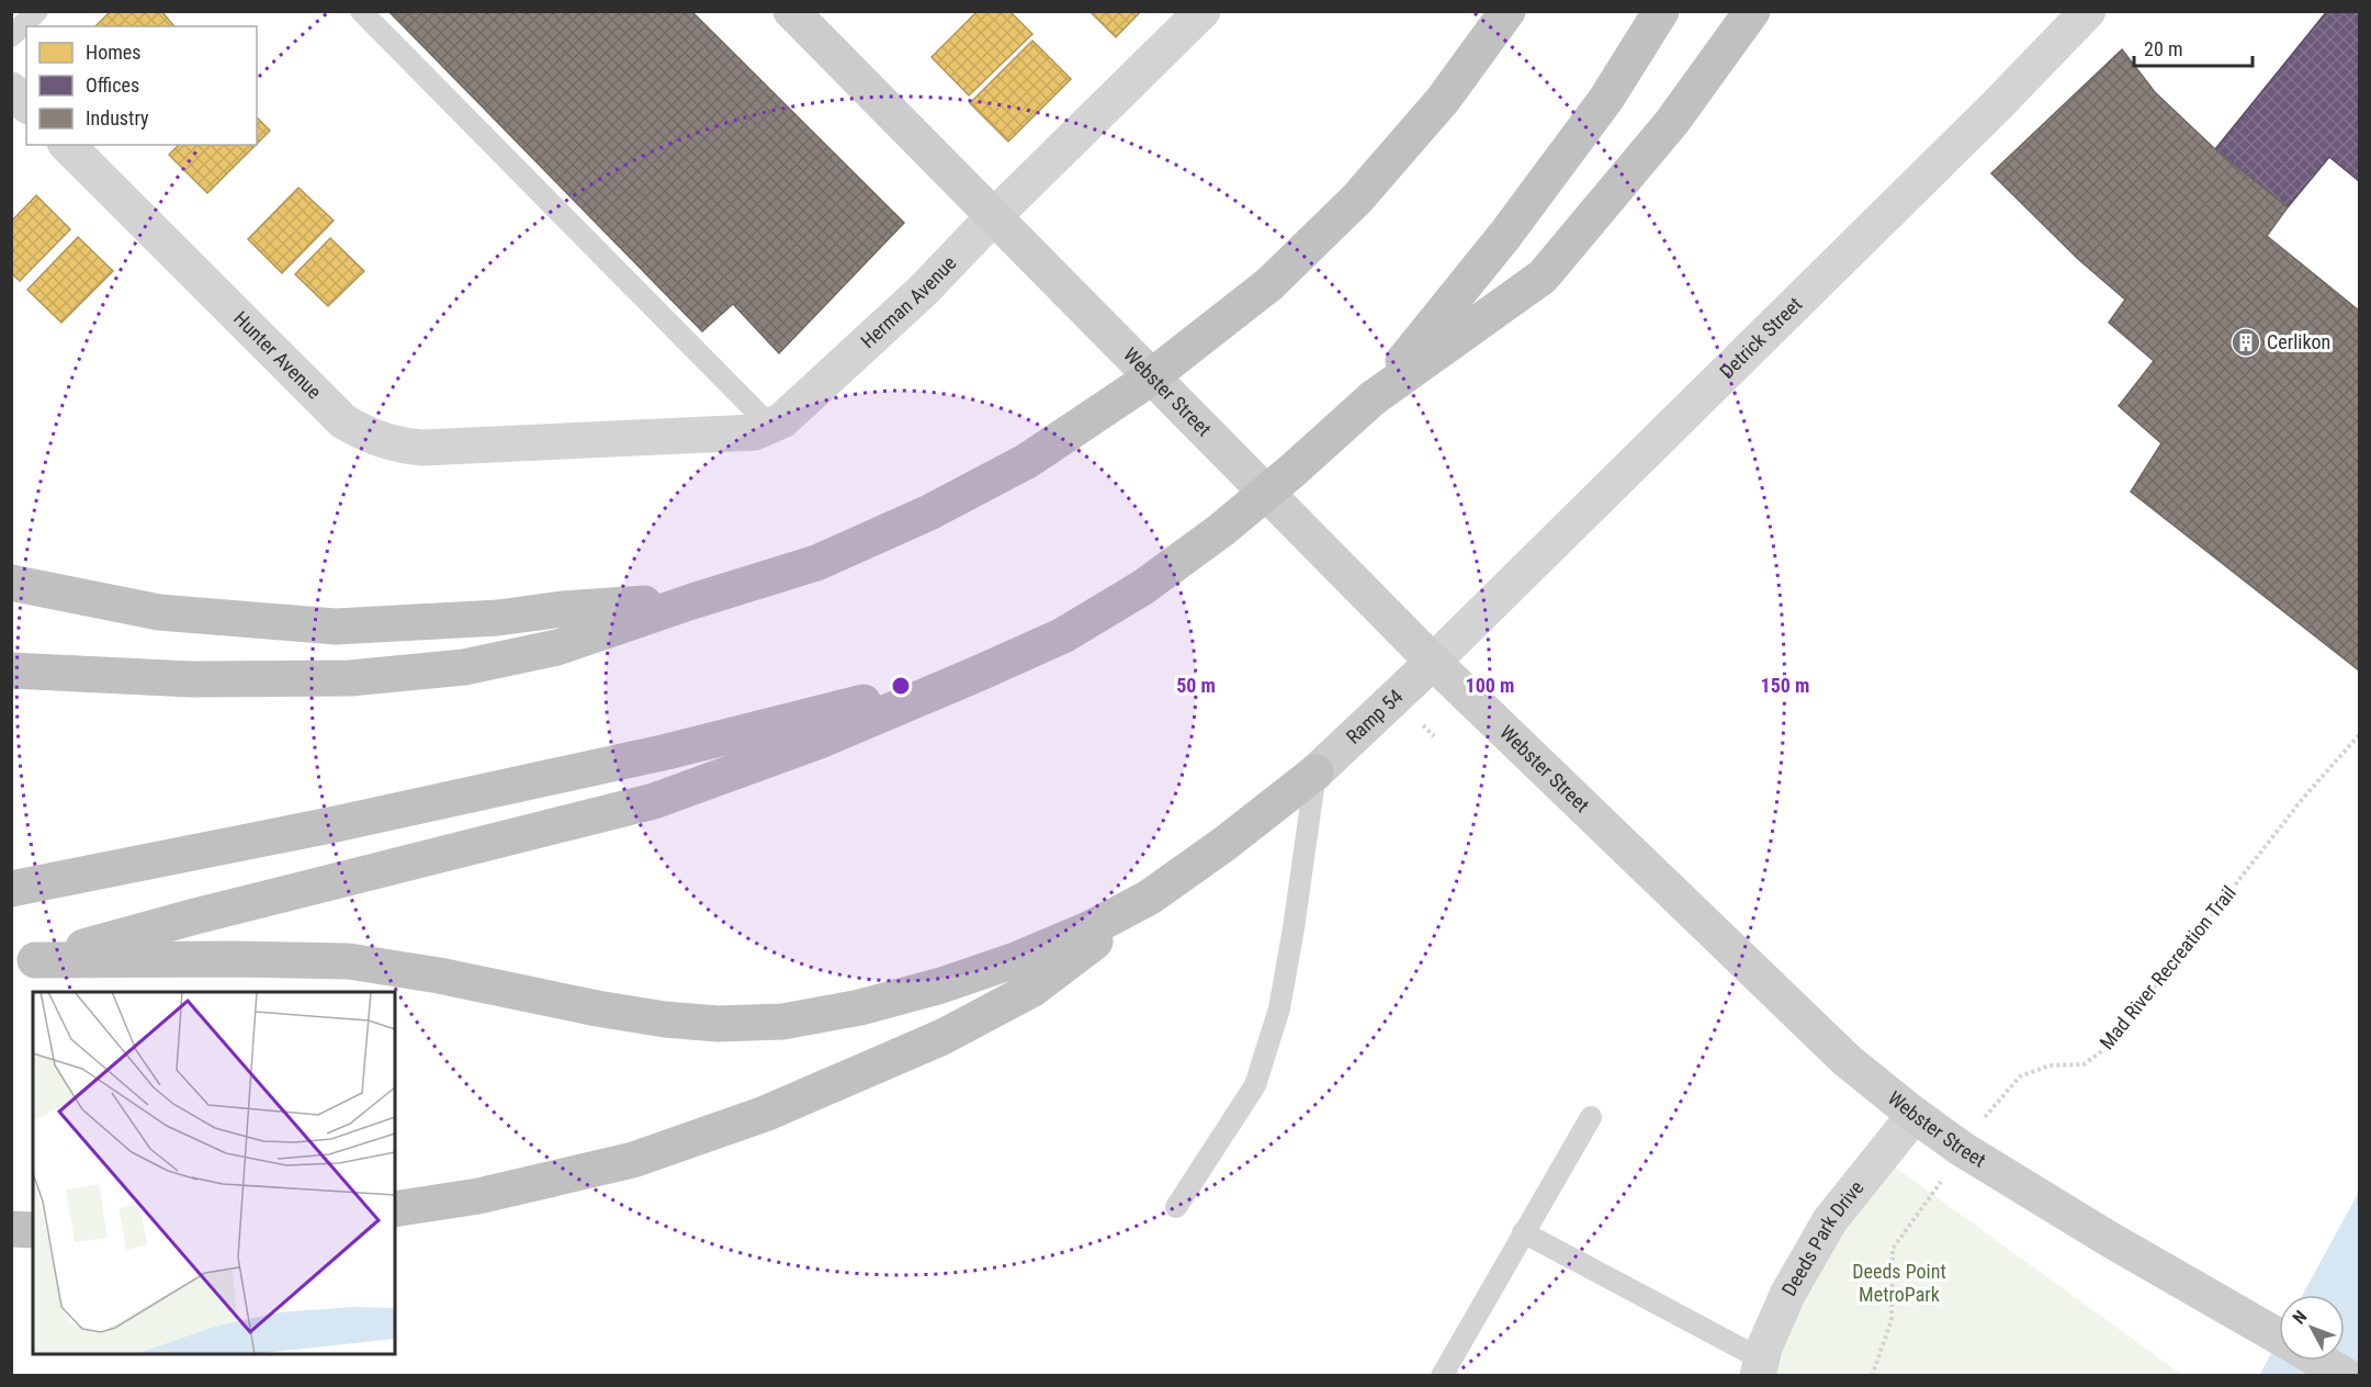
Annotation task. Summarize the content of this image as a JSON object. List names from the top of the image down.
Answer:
{
  "streets": {
    "street": [
      "Herman Avenue",
      "Detrick Street",
      "Hunter Avenue",
      "Webster Street",
      "Ramp 54",
      "Deeds Park Drive"
    ],
    "path": ["Mad River Recreation Trail"]
  },
  "crossings": [
    ["Herman Avenue", "Hunter Avenue"],
    ["Herman Avenue", "Webster Street"],
    ["Detrick Street", "Webster Street"],
    ["Detrick Street", "Ramp 54"],
    ["Webster Street", "Ramp 54"],
    ["Webster Street", "Mad River Recreation Trail"],
    ["Webster Street", "Deeds Park Drive"]
  ],
  "parks": ["Deeds Point MetroPark"],
  "places": {
    "building": ["Cerlikon"]
  },
  "legend": ["Homes", "Offices", "Industry"],
  "scale_bar": "20 m",
  "north": "top left",
  "rings": ["50 m", "100 m", "150 m"]
}
